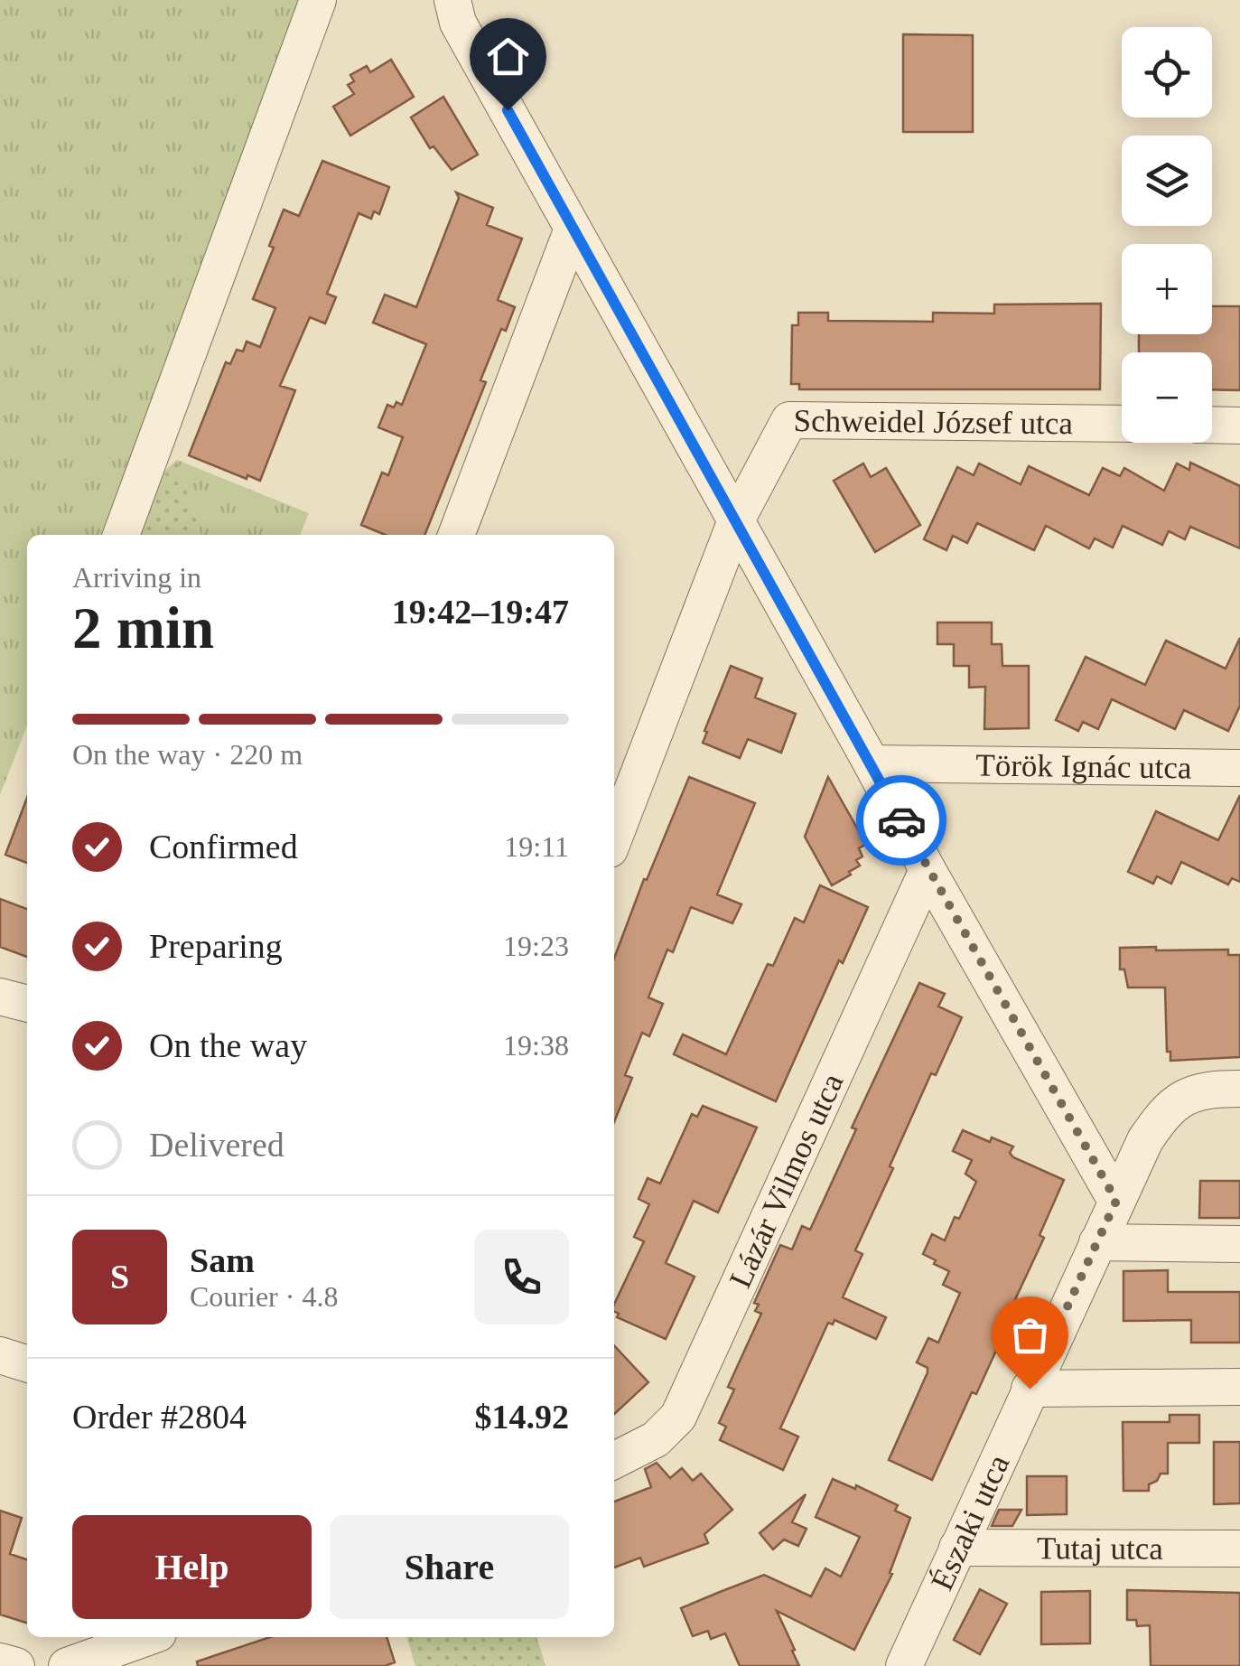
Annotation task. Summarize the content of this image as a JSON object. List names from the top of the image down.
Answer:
{
  "streets": {
    "street": [
      "Schweidel József utca",
      "Török Ignác utca",
      "Lázár Vilmos utca",
      "Északi utca",
      "Tutaj utca"
    ]
  },
  "crossings": [
    ["Északi utca", "Tutaj utca"]
  ],
  "page": {
    "map_buttons": ["+", "−"],
    "heading": ["2 min", "Arriving in", "19:42–19:47"],
    "panel": [
      "Sam",
      "Courier · 4.8",
      "Order #2804",
      "$14.92"
    ],
    "bar": "On the way · 220 m",
    "list": [
      ["Confirmed", "19:11"],
      ["Preparing", "19:23"],
      ["On the way", "19:38"],
      "Delivered"
    ],
    "round": "S",
    "buttons": ["Help", "Share"]
  }
}
